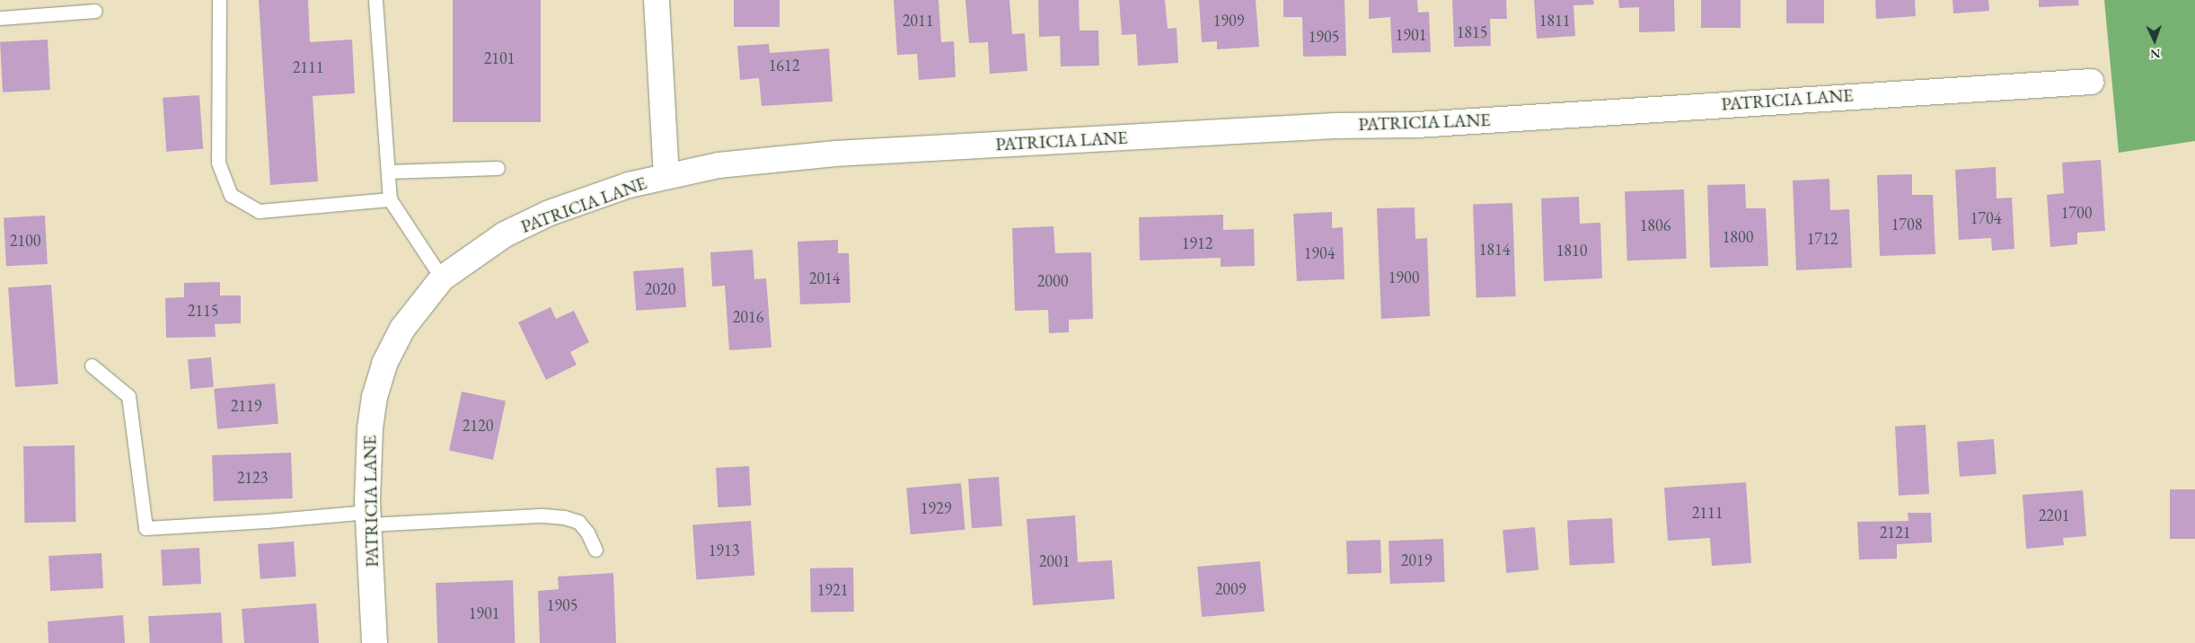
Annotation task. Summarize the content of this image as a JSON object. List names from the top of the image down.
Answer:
{
  "streets": {
    "street": ["PATRICIA LANE"]
  },
  "house_numbers": [
    "2011",
    "1909",
    "1811",
    "1815",
    "1901",
    "1905",
    "2101",
    "1612",
    "2111",
    "1700",
    "1704",
    "1708",
    "1806",
    "1800",
    "1712",
    "2100",
    "1912",
    "1814",
    "1810",
    "1904",
    "1900",
    "2014",
    "2000",
    "2020",
    "2115",
    "2016",
    "2119",
    "2120",
    "2123",
    "1929",
    "2111",
    "2201",
    "2121",
    "1913",
    "2019",
    "2001",
    "2009",
    "1921",
    "1905",
    "1901"
  ],
  "north": "bottom"
}
